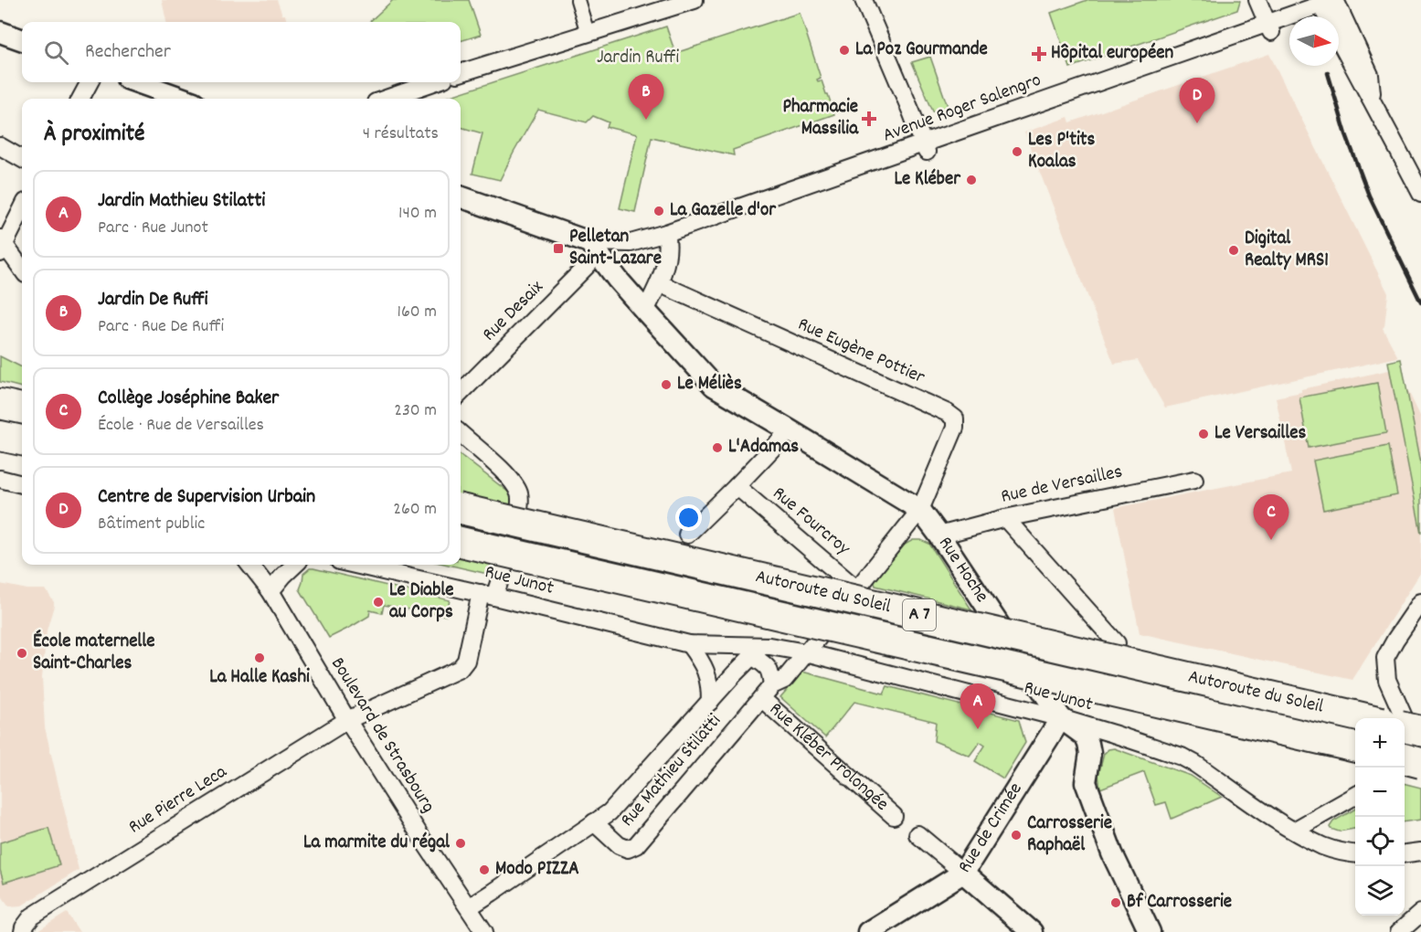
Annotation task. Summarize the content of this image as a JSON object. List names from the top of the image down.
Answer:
{
  "streets": {
    "highway": ["Autoroute du Soleil", "A 7"],
    "street": [
      "Avenue Roger Salengro",
      "Rue Desaix",
      "Rue Eugène Pottier",
      "Rue de Versailles",
      "Rue Fourcroy",
      "Rue Hoche",
      "Rue Junot",
      "Boulevard de Strasbourg",
      "Rue Kléber Prolongée",
      "Rue Mathieu Stilatti",
      "Rue Pierre Leca",
      "Rue de Crimée"
    ]
  },
  "crossings": [
    ["Avenue Roger Salengro", "Rue Desaix"],
    ["Avenue Roger Salengro", "Rue Hoche"],
    ["Rue Desaix", "Rue Hoche"],
    ["Rue Eugène Pottier", "Rue Hoche"],
    ["Rue Eugène Pottier", "Rue Mathieu Stilatti"],
    ["Rue de Versailles", "Rue Hoche"],
    ["Rue Fourcroy", "Rue Mathieu Stilatti"],
    ["Rue Hoche", "Rue Junot"],
    ["Rue Hoche", "Rue Mathieu Stilatti"],
    ["Rue Hoche", "Rue de Crimée"],
    ["Rue Junot", "Rue Mathieu Stilatti"],
    ["Rue Junot", "Rue Pierre Leca"],
    ["Rue Junot", "Rue de Crimée"],
    ["Boulevard de Strasbourg", "Rue Mathieu Stilatti"],
    ["Boulevard de Strasbourg", "Rue Pierre Leca"],
    ["Rue Kléber Prolongée", "Rue Mathieu Stilatti"]
  ],
  "parks": ["Jardin Ruffi"],
  "places": {
    "other": [
      "La Poz Gourmande",
      "Les P'tits Koalas",
      "Le Kléber",
      "La Gazelle d'or",
      "Digital Realty MRS1",
      "Le Méliès",
      "Le Versailles",
      "L'Adamas",
      "Le Diable au Corps",
      "École maternelle Saint-Charles",
      "La Halle Kashi",
      "Carrosserie Raphaël",
      "La marmite du régal",
      "Modo PIZZA",
      "Bf Carrosserie"
    ],
    "health": ["Hôpital européen", "Pharmacie Massilia"],
    "transit": ["Pelletan Saint-Lazare"]
  },
  "north": "right",
  "page": {
    "search": "Rechercher",
    "pins": [
      "B",
      "D",
      "C",
      "A"
    ],
    "heading": ["À proximité", "4 résultats"],
    "list": [
      {
        "mark": "A",
        "name": "Jardin Mathieu Stilatti",
        "note": "Parc · Rue Junot",
        "value": "140 m"
      },
      {
        "mark": "B",
        "name": "Jardin De Ruffi",
        "note": "Parc · Rue De Ruffi",
        "value": "160 m"
      },
      {
        "mark": "C",
        "name": "Collège Joséphine Baker",
        "note": "École · Rue de Versailles",
        "value": "230 m"
      },
      {
        "mark": "D",
        "name": "Centre de Supervision Urbain",
        "note": "Bâtiment public",
        "value": "260 m"
      }
    ],
    "map_buttons": ["+", "−"]
  }
}
